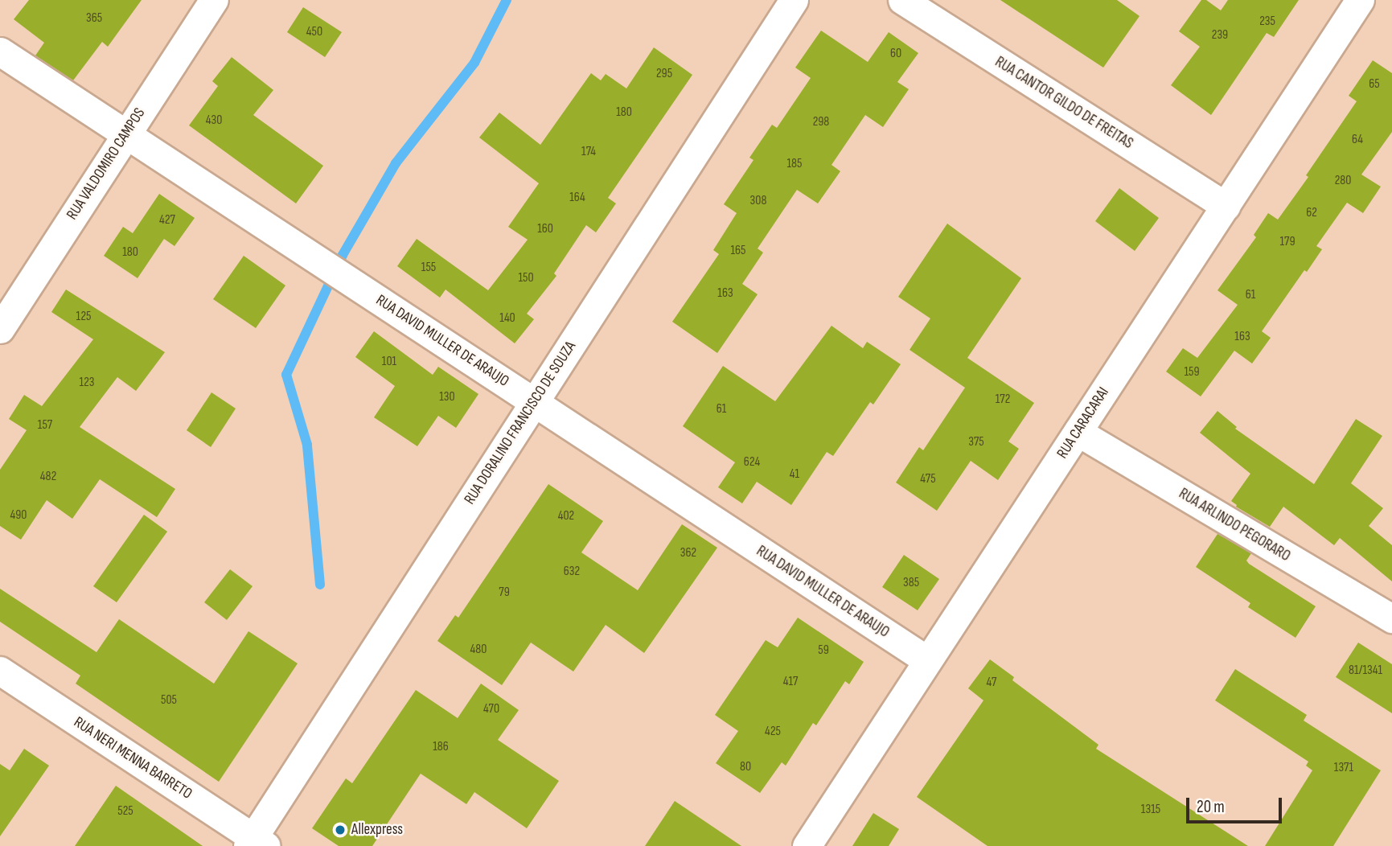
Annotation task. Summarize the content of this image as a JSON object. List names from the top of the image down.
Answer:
{
  "streets": {
    "street": [
      "RUA CANTOR GILDO DE FREITAS",
      "RUA VALDOMIRO CAMPOS",
      "RUA DAVID MULLER DE ARAUJO",
      "RUA DORALINO FRANCISCO DE SOUZA",
      "RUA CARACARAI",
      "RUA ARLINDO PEGORARO",
      "RUA NERI MENNA BARRETO"
    ]
  },
  "crossings": [
    ["RUA CANTOR GILDO DE FREITAS", "RUA CARACARAI"],
    ["RUA VALDOMIRO CAMPOS", "RUA DAVID MULLER DE ARAUJO"],
    ["RUA DAVID MULLER DE ARAUJO", "RUA DORALINO FRANCISCO DE SOUZA"],
    ["RUA DAVID MULLER DE ARAUJO", "RUA CARACARAI"],
    ["RUA DORALINO FRANCISCO DE SOUZA", "RUA NERI MENNA BARRETO"],
    ["RUA CARACARAI", "RUA ARLINDO PEGORARO"]
  ],
  "places": ["Allexpress"],
  "house_numbers": [
    "365",
    "235",
    "450",
    "239",
    "60",
    "295",
    "65",
    "180",
    "430",
    "298",
    "64",
    "174",
    "185",
    "280",
    "164",
    "308",
    "62",
    "427",
    "160",
    "179",
    "165",
    "180",
    "155",
    "150",
    "163",
    "61",
    "125",
    "140",
    "163",
    "101",
    "159",
    "123",
    "130",
    "172",
    "61",
    "157",
    "375",
    "624",
    "41",
    "482",
    "475",
    "490",
    "402",
    "362",
    "632",
    "385",
    "79",
    "480",
    "59",
    "81/1341",
    "417",
    "47",
    "505",
    "470",
    "425",
    "186",
    "80",
    "1371",
    "1315",
    "525"
  ],
  "scale_bar": "20 m"
}
